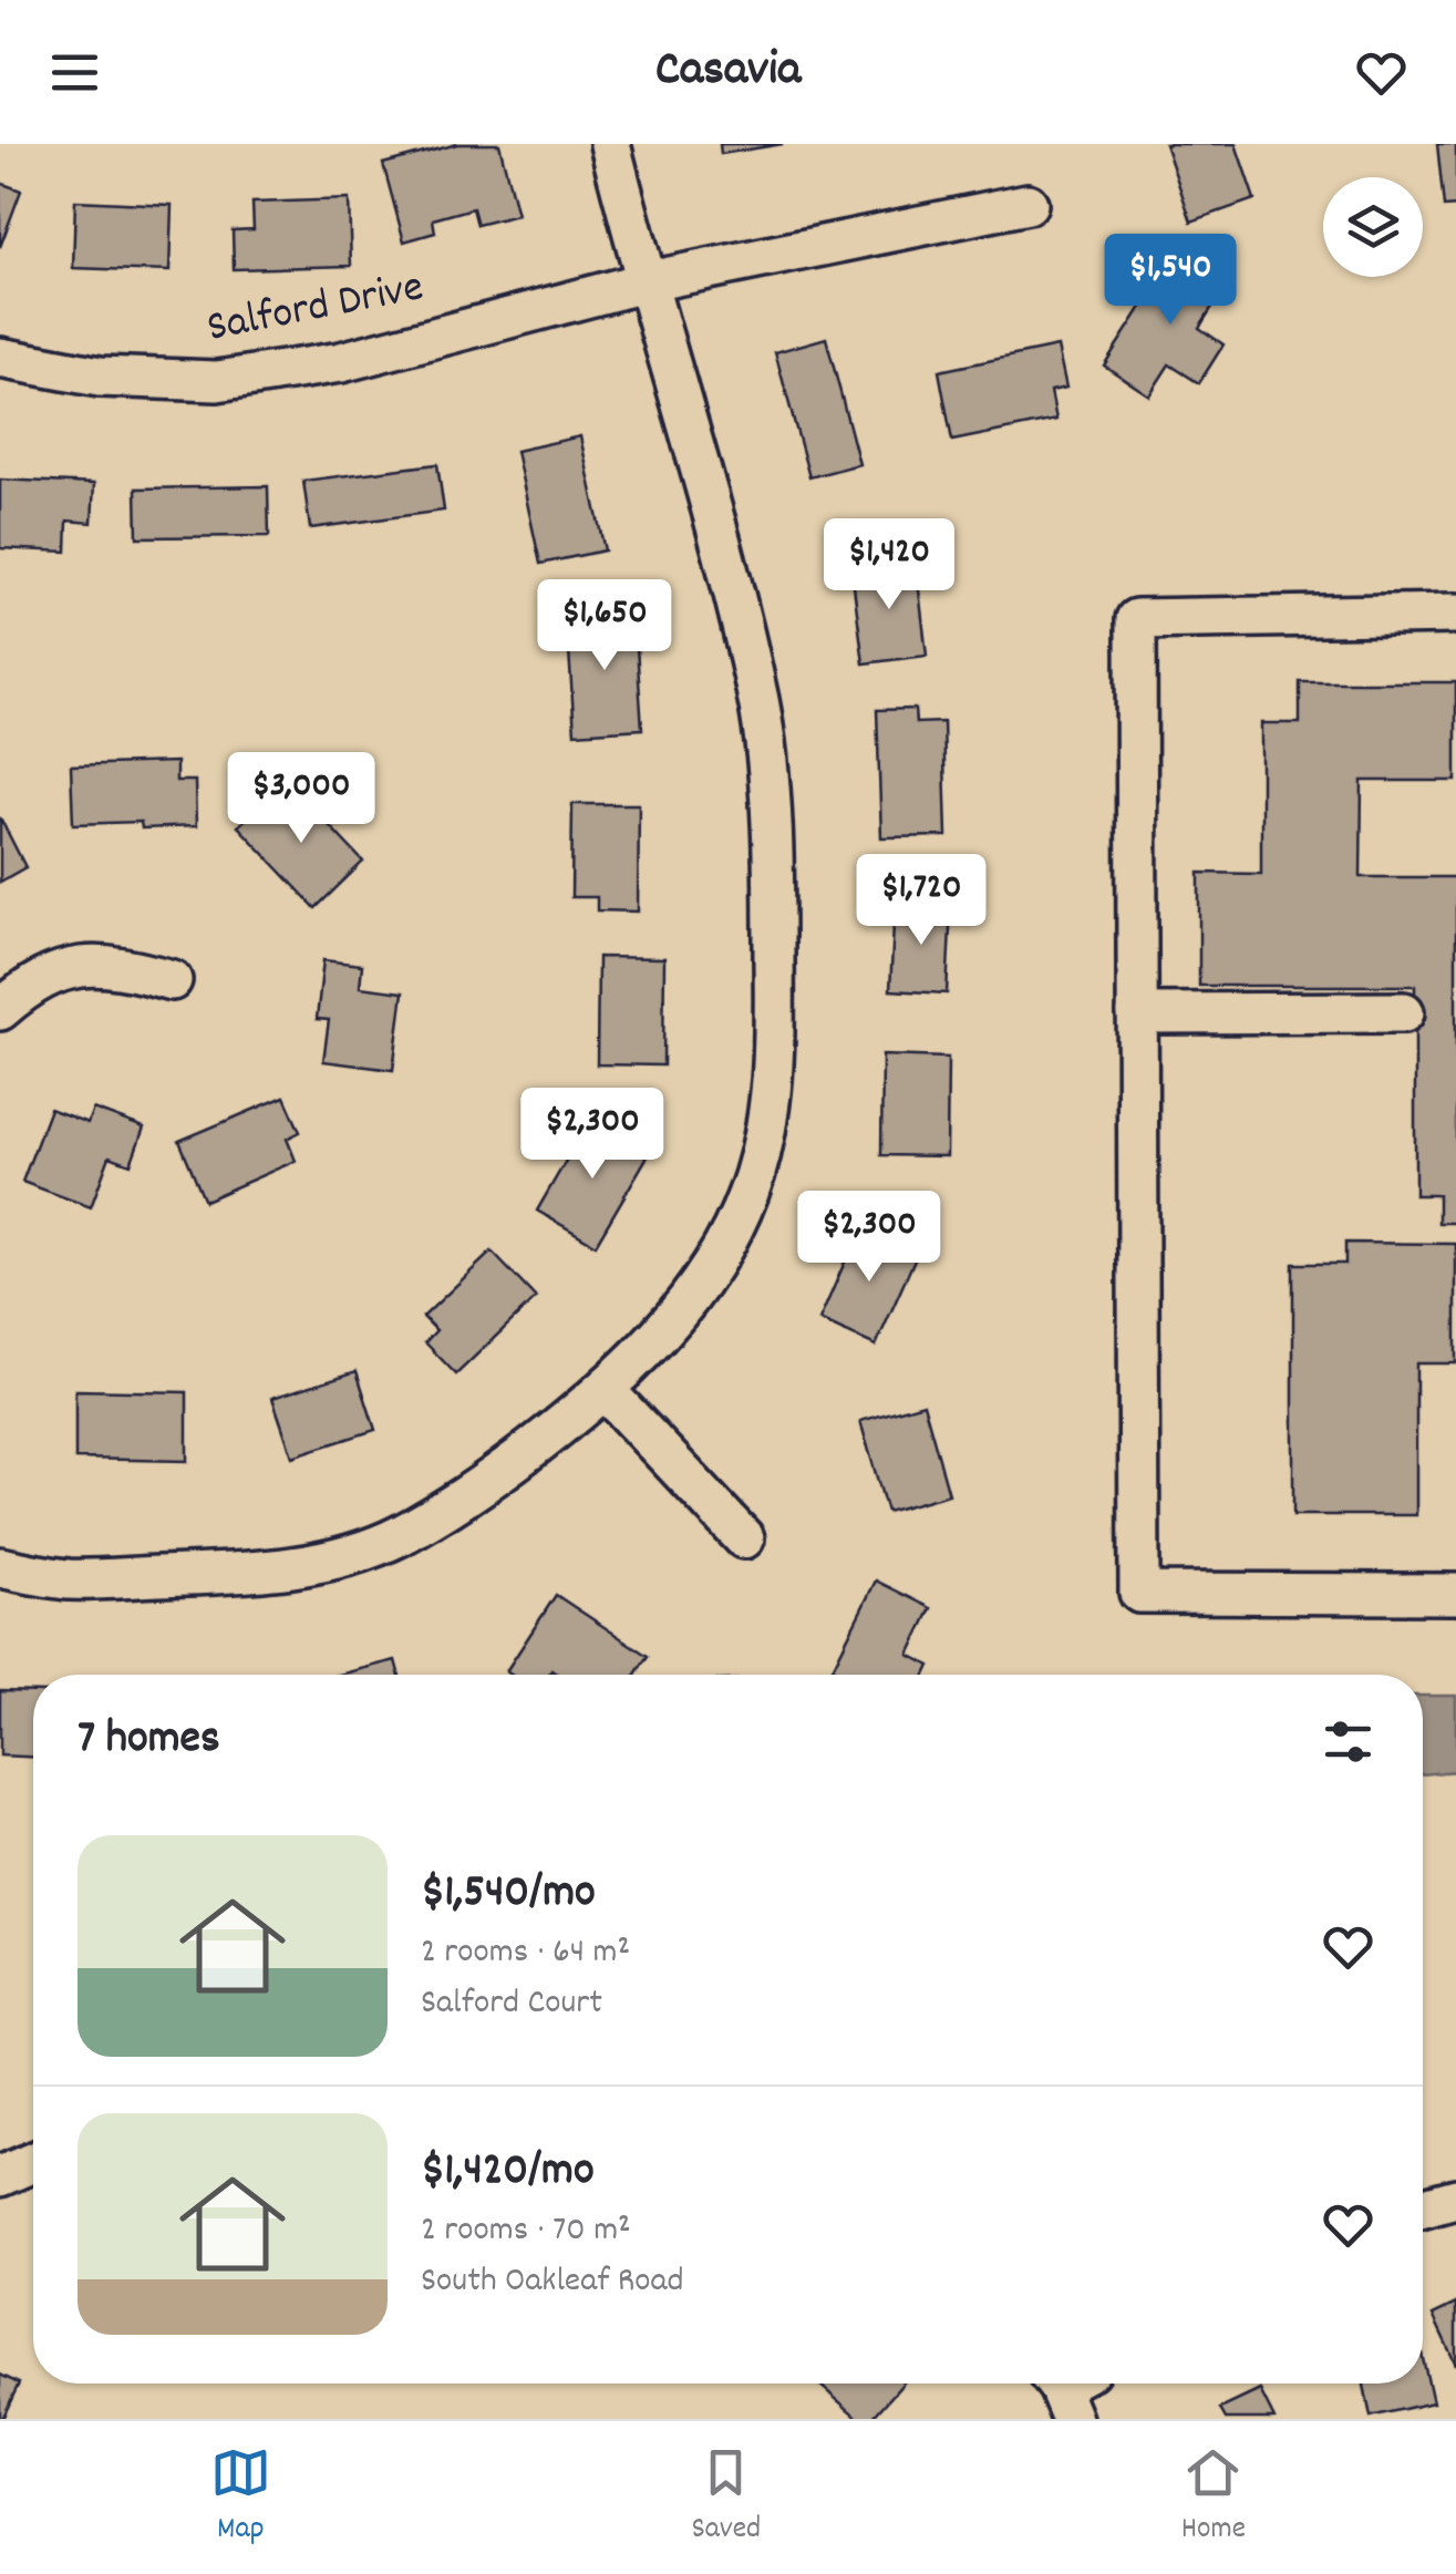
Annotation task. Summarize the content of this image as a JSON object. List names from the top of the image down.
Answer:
{
  "streets": {
    "street": ["Salford Drive"]
  },
  "page": {
    "header": "Casavia",
    "price": [
      "$1,540",
      "$1,420",
      "$1,650",
      "$3,000",
      "$1,720",
      "$2,300",
      "$2,300"
    ],
    "heading": "7 homes",
    "list": [
      {
        "name": "$1,540/mo",
        "note": "2 rooms · 64 m² · Salford Court"
      },
      {
        "name": "$1,420/mo",
        "note": "2 rooms · 70 m² · South Oakleaf Road"
      }
    ],
    "tabs": ["Map", "Saved", "Home"]
  }
}
